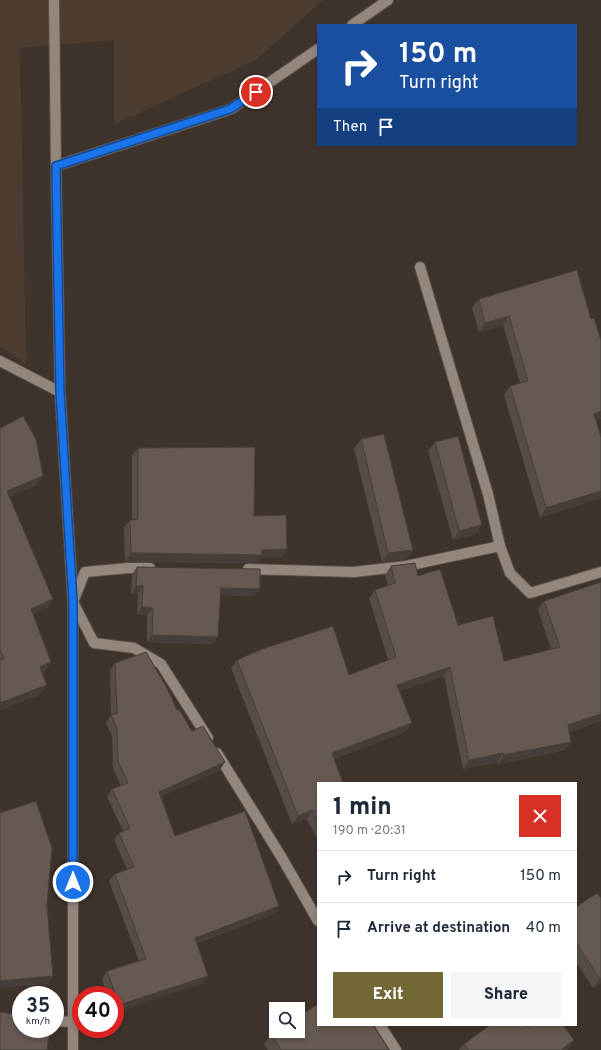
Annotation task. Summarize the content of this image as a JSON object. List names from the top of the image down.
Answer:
{
  "page": {
    "turn": ["150 m", "Turn right"],
    "then": "Then",
    "heading": ["1 min", "190 m · 20:31"],
    "list": [
      {
        "name": "Turn right",
        "value": "150 m"
      },
      {
        "name": "Arrive at destination",
        "value": "40 m"
      }
    ],
    "buttons": ["Exit", "Share"],
    "speed": "35 km/h",
    "limit": "40"
  }
}
